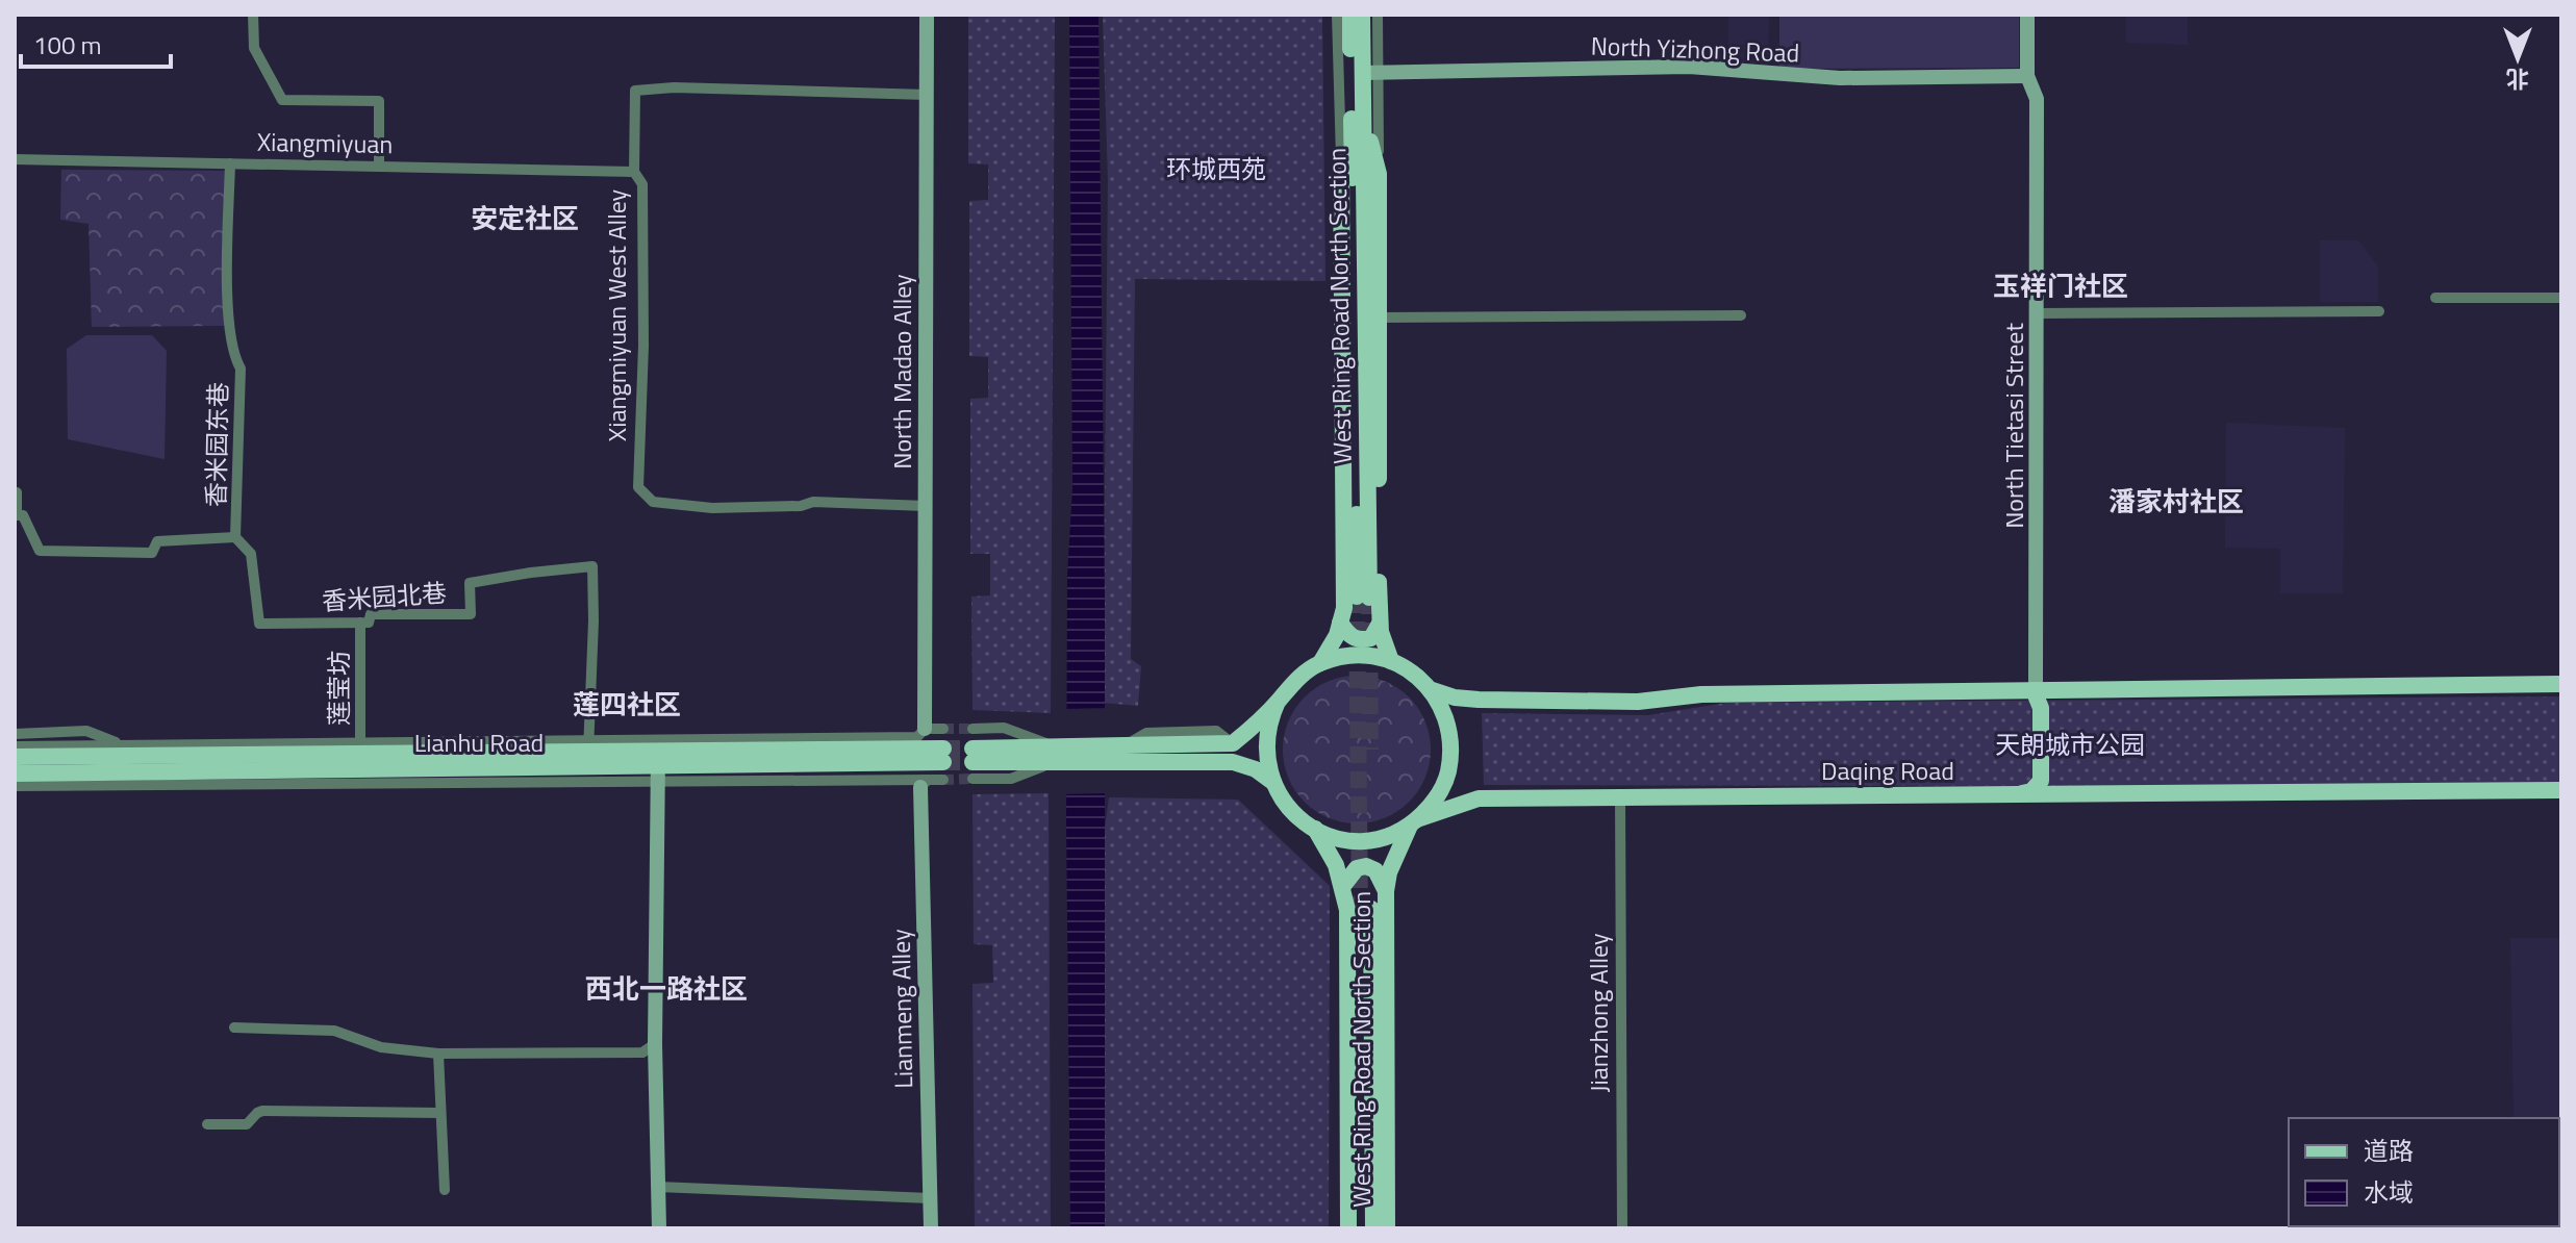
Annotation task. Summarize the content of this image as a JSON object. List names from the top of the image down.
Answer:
{
  "streets": {
    "main road": ["West Ring Road North Section", "Lianhu Road", "Daqing Road"],
    "street": [
      "North Yizhong Road",
      "Xiangmiyuan",
      "Xiangmiyuan West Alley",
      "North Madao Alley",
      "North Tietasi Street",
      "香米园东巷",
      "香米园北巷",
      "莲莹坊",
      "Lianmeng Alley",
      "Jianzhong Alley"
    ]
  },
  "crossings": [
    ["North Yizhong Road", "West Ring Road North Section"],
    ["North Yizhong Road", "North Tietasi Street"],
    ["Xiangmiyuan", "Xiangmiyuan West Alley"],
    ["Xiangmiyuan", "香米园东巷"],
    ["West Ring Road North Section", "Daqing Road"],
    ["Xiangmiyuan West Alley", "North Madao Alley"],
    ["香米园东巷", "香米园北巷"],
    ["香米园北巷", "莲莹坊"],
    ["香米园北巷", "Lianhu Road"],
    ["莲莹坊", "Lianhu Road"],
    ["Daqing Road", "Jianzhong Alley"]
  ],
  "districts": [
    "安定社区",
    "玉祥门社区",
    "潘家村社区",
    "莲四社区",
    "西北一路社区"
  ],
  "parks": ["环城西苑", "天朗城市公园"],
  "legend": ["道路", "水域"],
  "scale_bar": "100 m",
  "north": "bottom"
}
